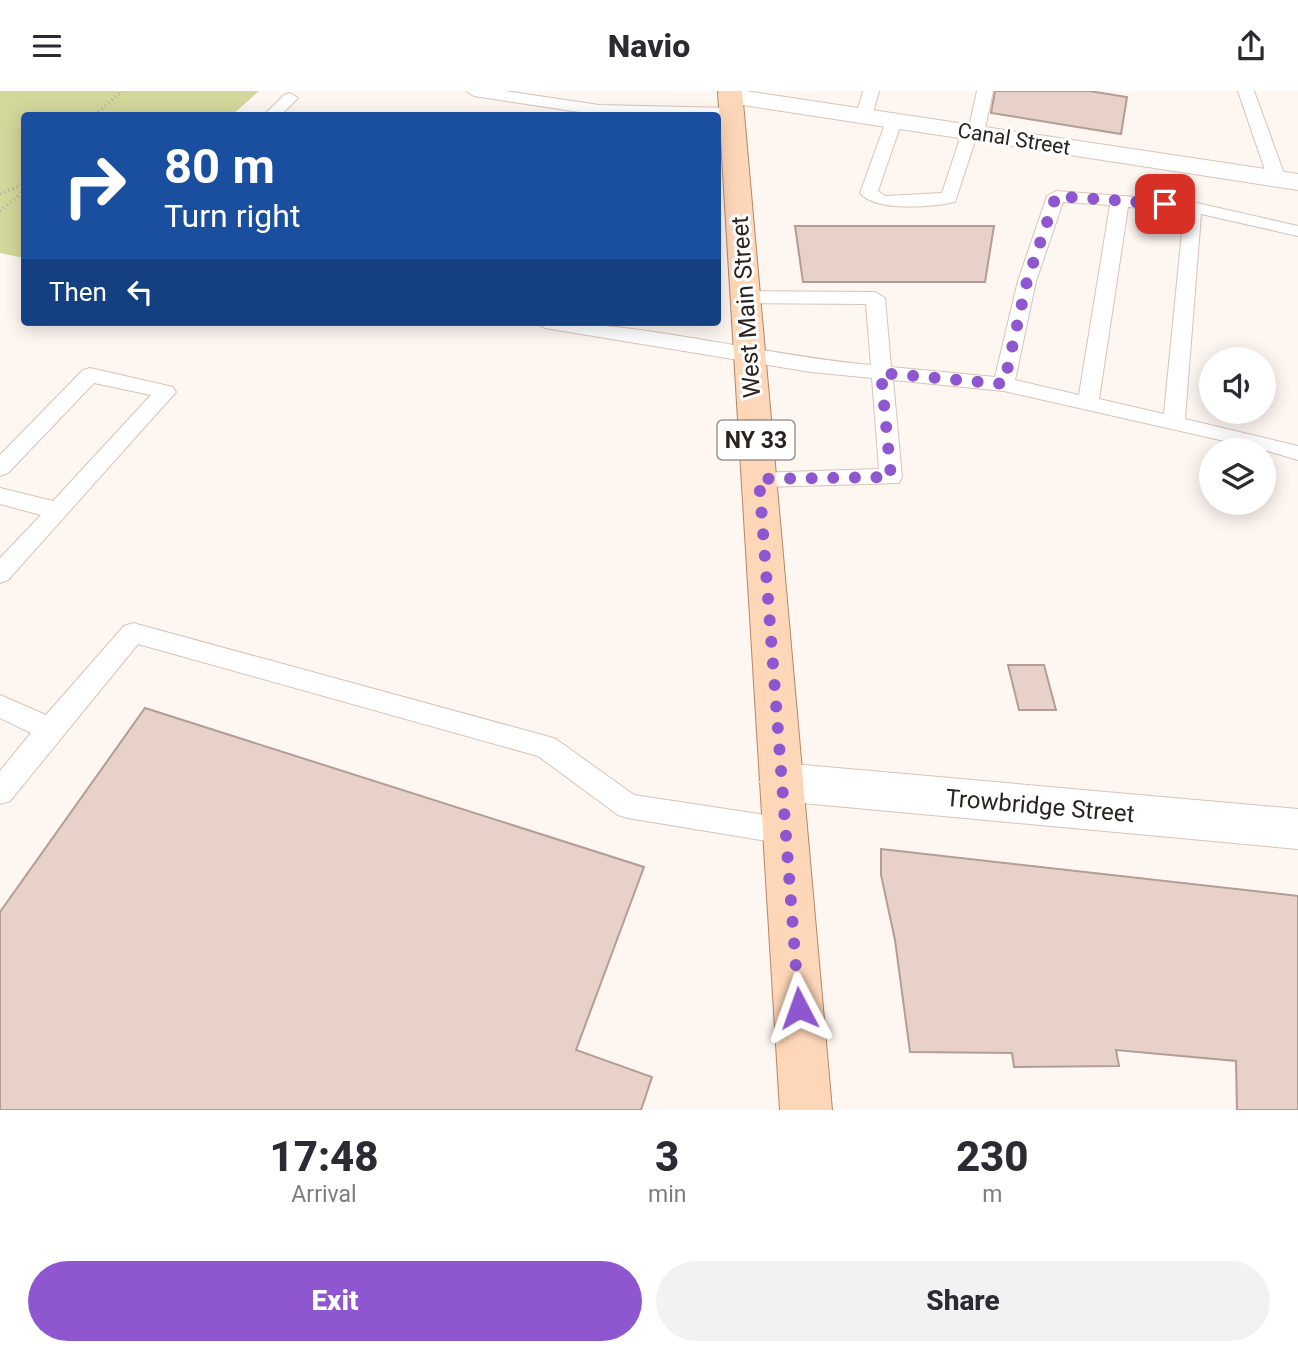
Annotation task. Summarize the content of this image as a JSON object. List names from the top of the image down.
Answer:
{
  "streets": {
    "main road": ["West Main Street", "NY 33"],
    "street": ["Canal Street", "Trowbridge Street"]
  },
  "crossings": [
    ["Canal Street", "West Main Street"],
    ["West Main Street", "Trowbridge Street"]
  ],
  "page": {
    "header": "Navio",
    "turn": ["80 m", "Turn right"],
    "then": "Then",
    "eta": [
      "17:48",
      "Arrival",
      "3",
      "min",
      "230",
      "m"
    ],
    "buttons": ["Exit", "Share"]
  }
}
